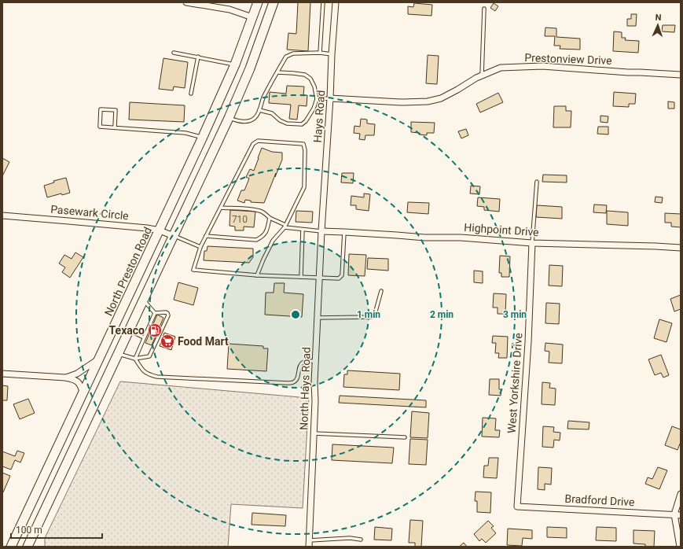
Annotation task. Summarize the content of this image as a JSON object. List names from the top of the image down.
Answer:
{
  "streets": {
    "main road": ["North Preston Road"],
    "street": [
      "Prestonview Drive",
      "Hays Road",
      "Pasewark Circle",
      "Highpoint Drive",
      "West Yorkshire Drive",
      "North Hays Road",
      "Bradford Drive"
    ]
  },
  "crossings": [
    ["Prestonview Drive", "Hays Road"],
    ["Hays Road", "Highpoint Drive"],
    ["Hays Road", "North Hays Road"],
    ["Pasewark Circle", "North Preston Road"],
    ["Highpoint Drive", "West Yorkshire Drive"],
    ["Highpoint Drive", "North Hays Road"],
    ["West Yorkshire Drive", "Bradford Drive"]
  ],
  "places": {
    "fuel station": ["Texaco"],
    "supermarket": ["Food Mart"]
  },
  "house_numbers": ["710"],
  "scale_bar": "100 m",
  "north": "top",
  "rings": ["1 min", "2 min", "3 min"]
}
